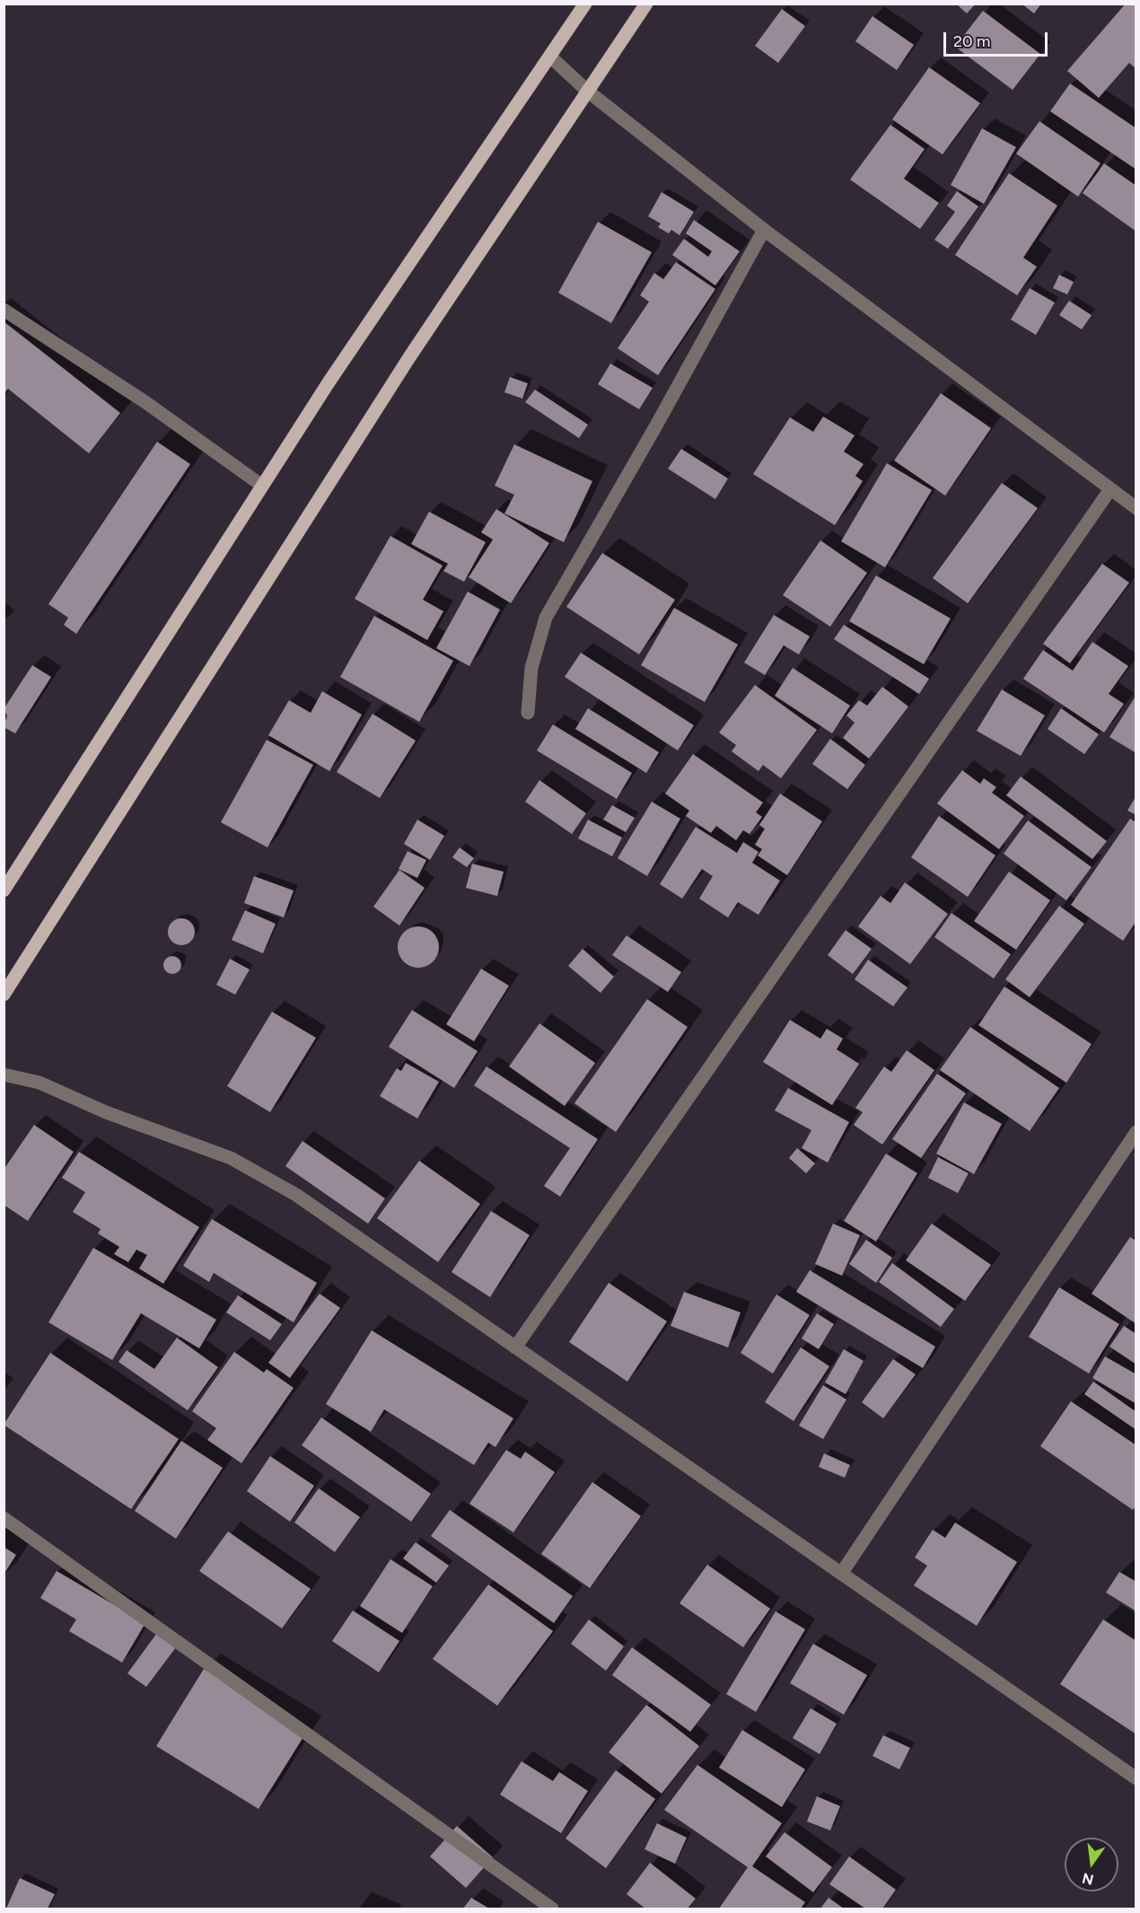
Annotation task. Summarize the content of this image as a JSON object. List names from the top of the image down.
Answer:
{
  "scale_bar": "20 m",
  "north": "bottom"
}
